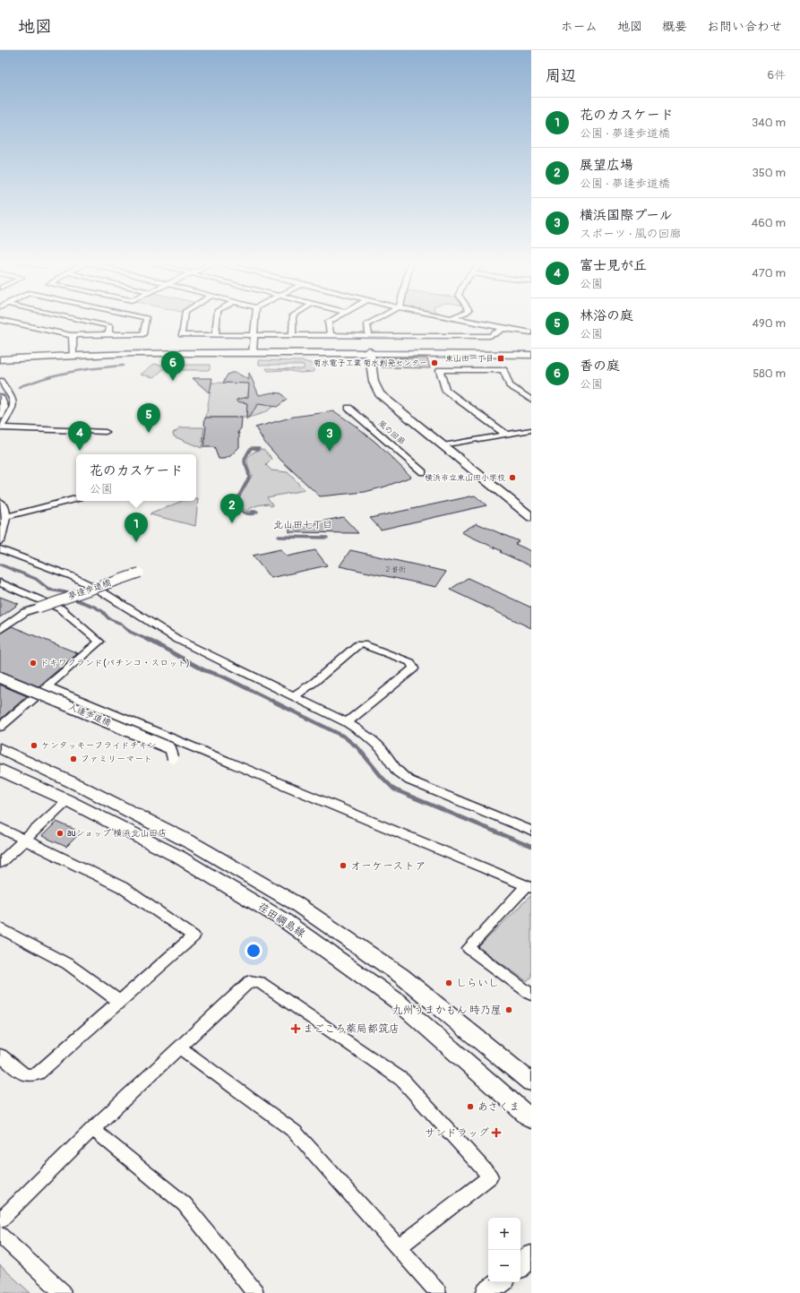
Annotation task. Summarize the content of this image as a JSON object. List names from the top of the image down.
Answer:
{
  "streets": {
    "street": [
      "風の回廊",
      "夢逢歩道橋",
      "人逢歩道橋",
      "荏田綱島線"
    ]
  },
  "districts": ["北山田七丁目"],
  "places": {
    "transit": ["東山田一丁目"],
    "other": [
      "菊水電子工業 菊水創発センター",
      "横浜市立東山田小学校",
      "ドキワクランド(パチンコ・スロット)",
      "ケンタッキーフライドチキン",
      "ファミリーマート",
      "auショップ 横浜北山田店",
      "オーケーストア",
      "しらいし",
      "九州うまかもん 時乃屋",
      "あさくま"
    ],
    "health": ["まごころ薬局都筑店", "サンドラッグ"]
  },
  "house_numbers": ["２番街"],
  "page": {
    "header": "地図",
    "nav": [
      "ホーム",
      "地図",
      "概要",
      "お問い合わせ"
    ],
    "heading": ["周辺", "6件"],
    "list": [
      {
        "mark": "1",
        "name": "花のカスケード",
        "note": "公園 · 夢逢歩道橋",
        "value": "340 m"
      },
      {
        "mark": "2",
        "name": "展望広場",
        "note": "公園 · 夢逢歩道橋",
        "value": "350 m"
      },
      {
        "mark": "3",
        "name": "横浜国際プール",
        "note": "スポーツ · 風の回廊",
        "value": "460 m"
      },
      {
        "mark": "4",
        "name": "富士見が丘",
        "note": "公園",
        "value": "470 m"
      },
      {
        "mark": "5",
        "name": "林浴の庭",
        "note": "公園",
        "value": "490 m"
      },
      {
        "mark": "6",
        "name": "香の庭",
        "note": "公園",
        "value": "580 m"
      }
    ],
    "pins": [
      "6",
      "5",
      "4",
      "3",
      "2",
      "1"
    ],
    "popup": ["花のカスケード", "公園"],
    "map_buttons": ["+", "−"]
  }
}
